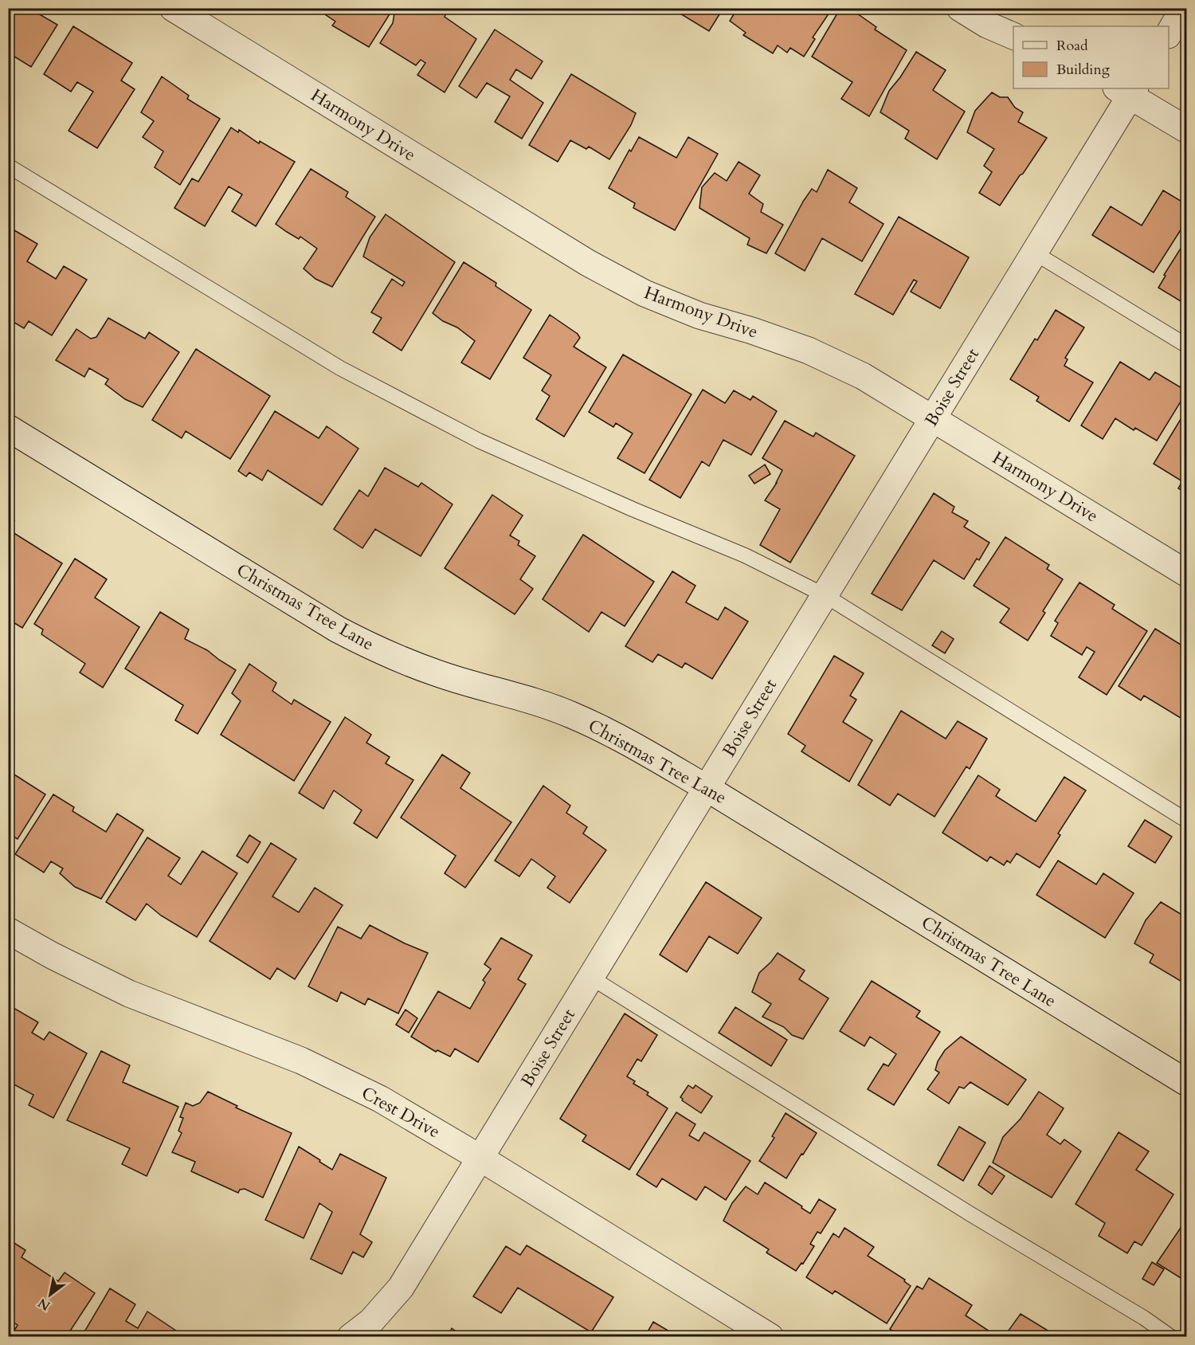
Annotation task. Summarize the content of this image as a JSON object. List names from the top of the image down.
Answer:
{
  "streets": {
    "street": [
      "Harmony Drive",
      "Boise Street",
      "Christmas Tree Lane",
      "Crest Drive"
    ]
  },
  "crossings": [
    ["Harmony Drive", "Boise Street"],
    ["Boise Street", "Christmas Tree Lane"],
    ["Boise Street", "Crest Drive"]
  ],
  "legend": ["Road", "Building"],
  "north": "bottom left"
}
